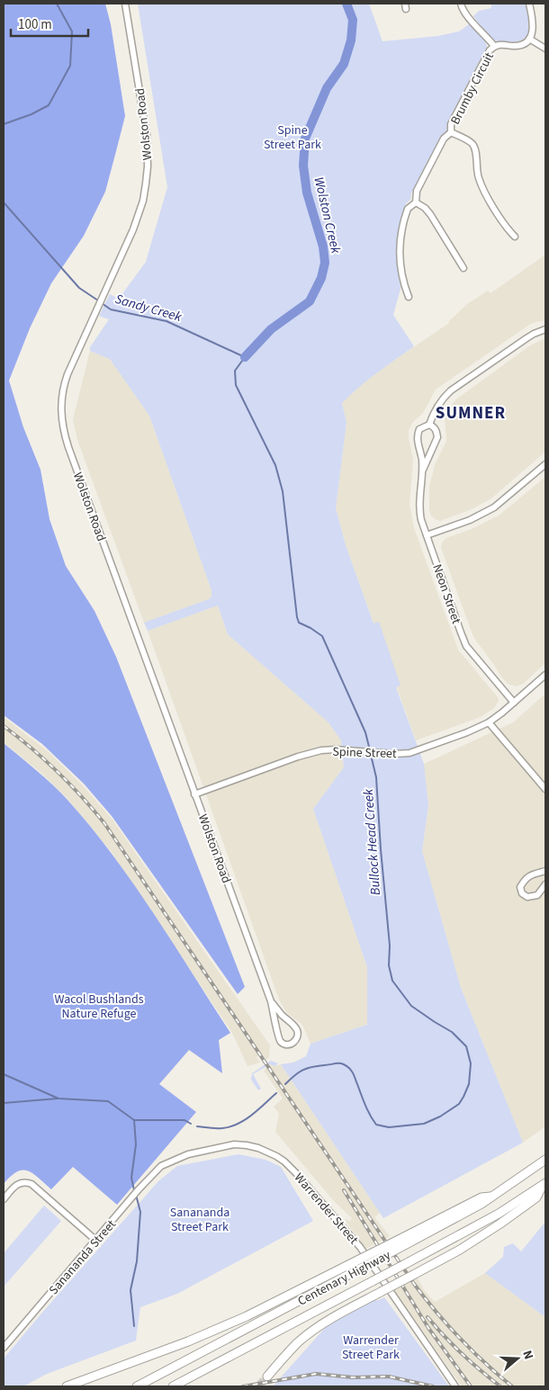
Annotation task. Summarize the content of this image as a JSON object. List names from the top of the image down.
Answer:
{
  "streets": {
    "highway": ["Centenary Highway"],
    "street": [
      "Brumby Circuit",
      "Wolston Road",
      "Neon Street",
      "Spine Street",
      "Warrender Street",
      "Sanananda Street"
    ]
  },
  "crossings": [
    ["Wolston Road", "Spine Street"],
    ["Neon Street", "Spine Street"],
    ["Warrender Street", "Sanananda Street"]
  ],
  "districts": ["SUMNER"],
  "water": ["Wolston Creek", "Sandy Creek", "Bullock Head Creek"],
  "parks": [
    "Spine Street Park",
    "Wacol Bushlands Nature Refuge",
    "Sanananda Street Park",
    "Warrender Street Park"
  ],
  "scale_bar": "100 m",
  "north": "right"
}
